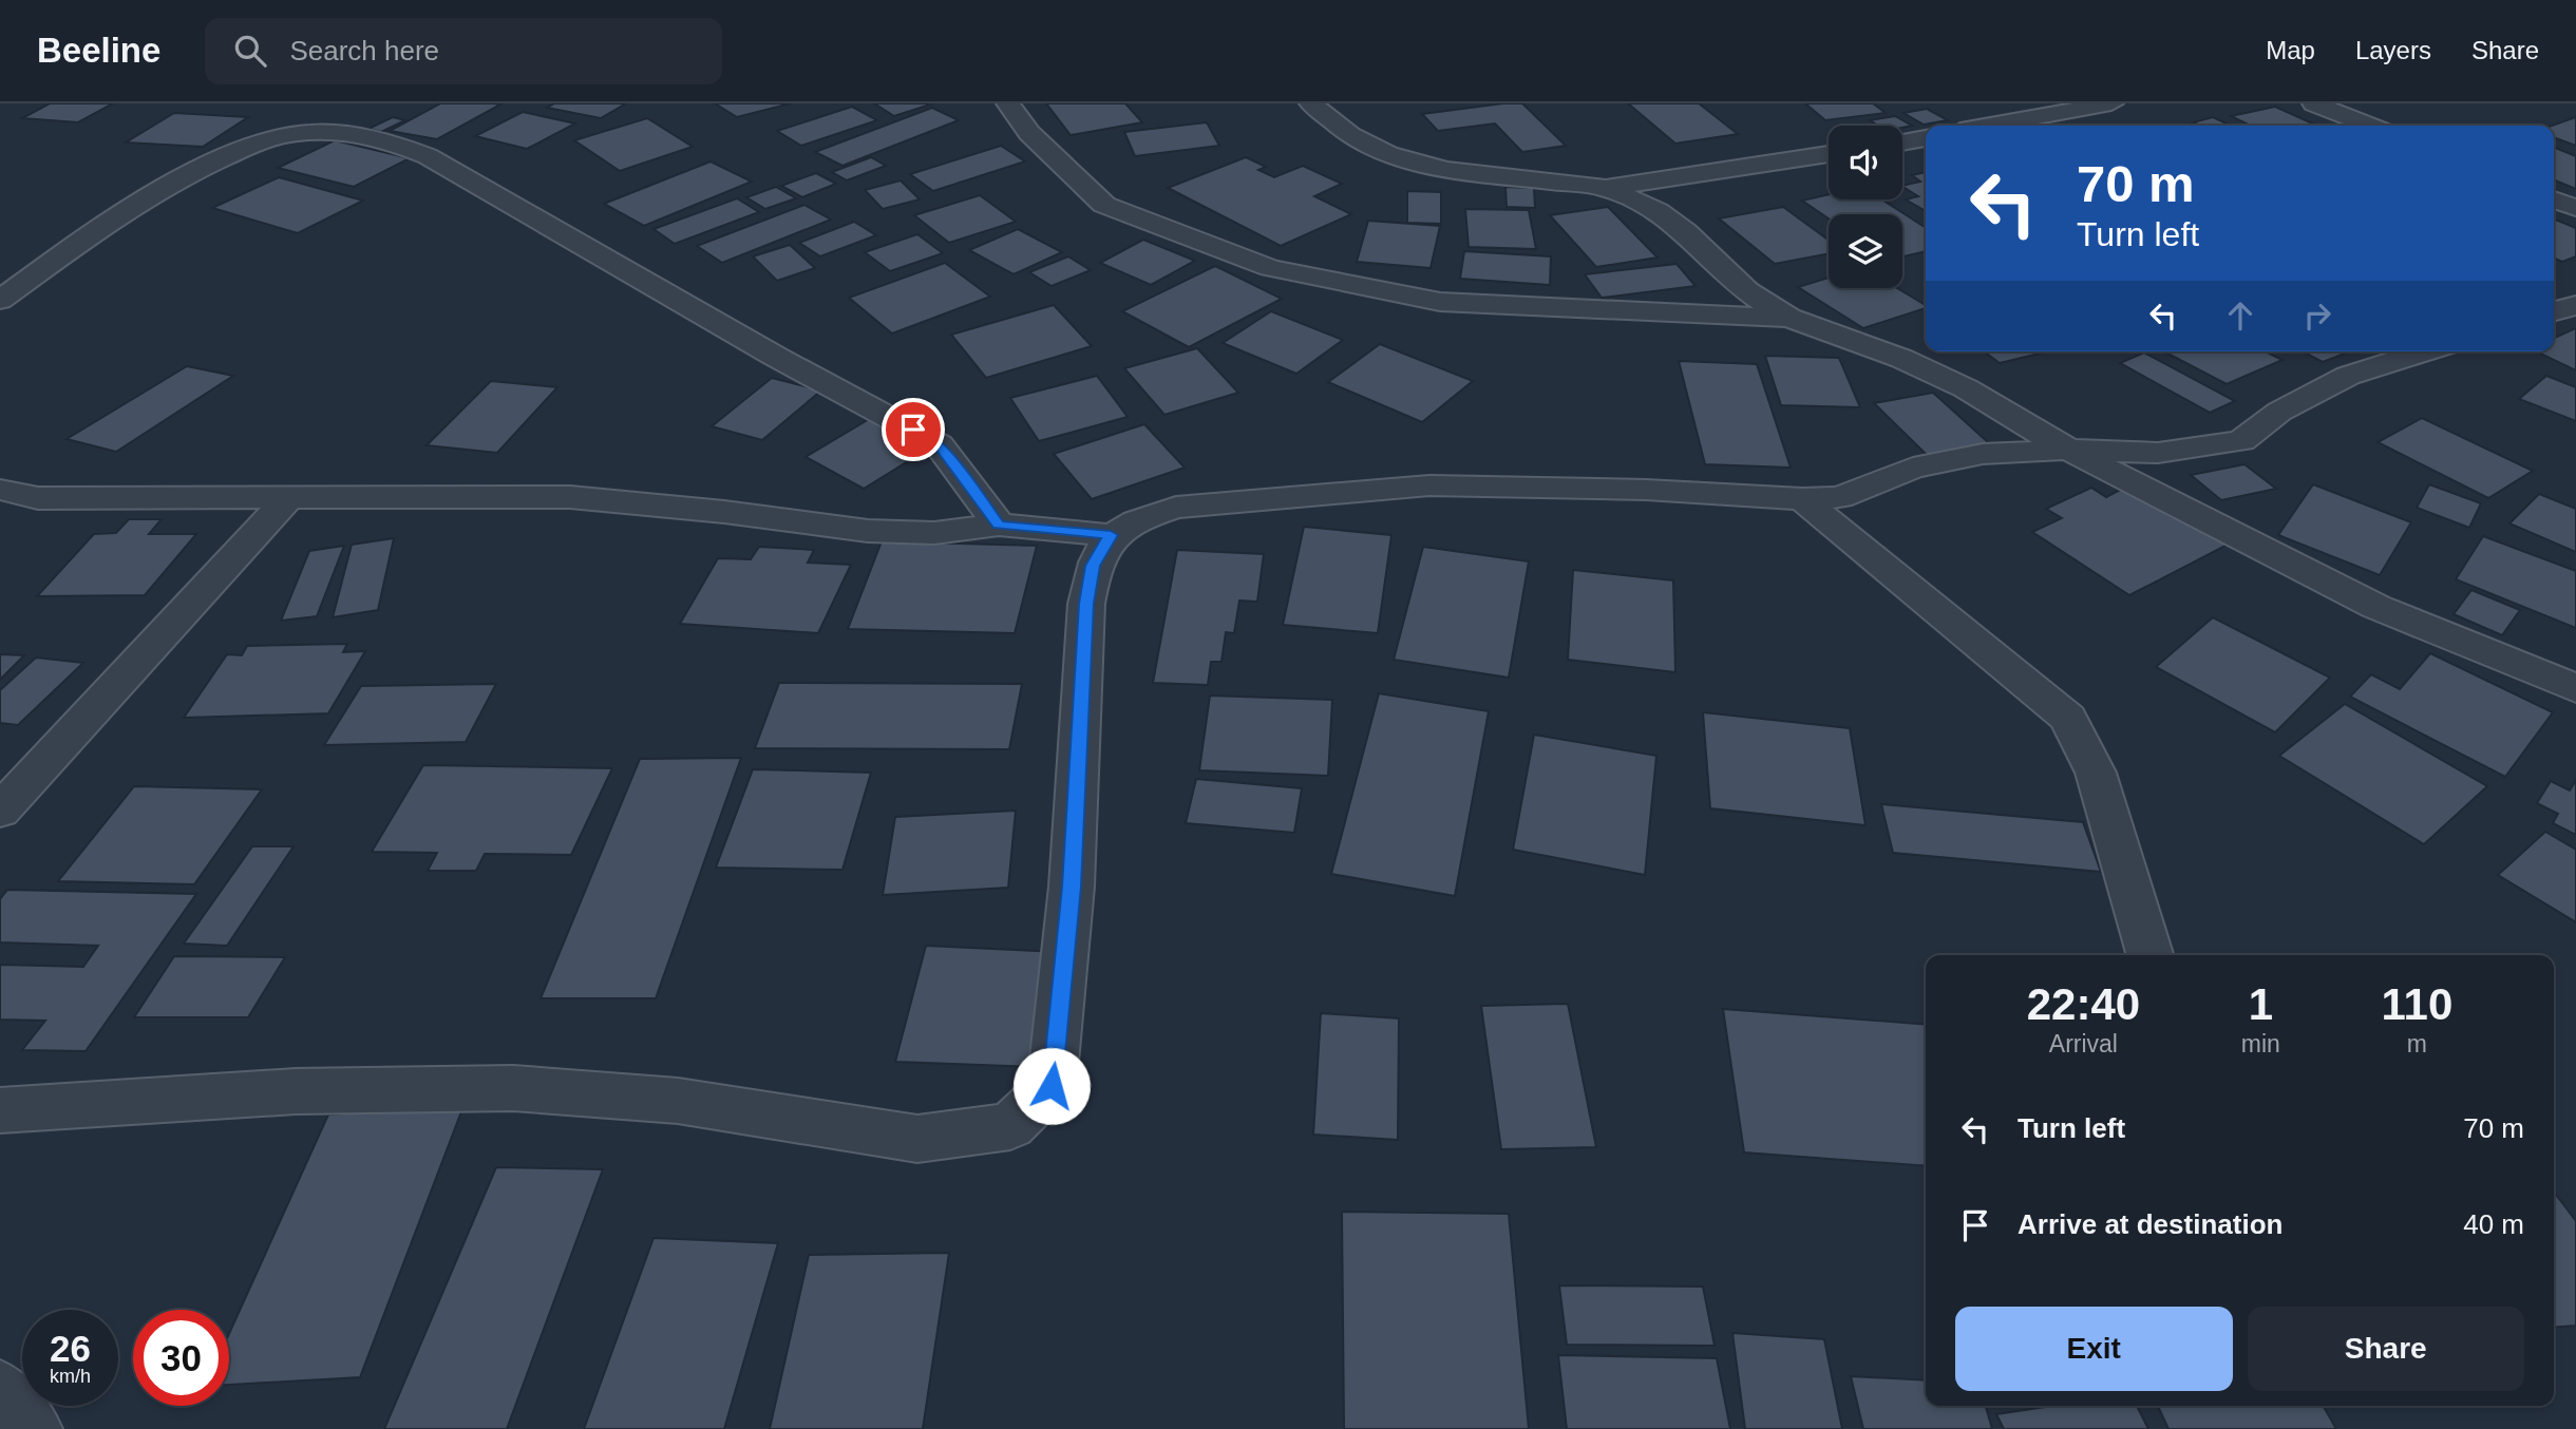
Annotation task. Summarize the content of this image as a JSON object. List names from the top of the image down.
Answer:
{
  "page": {
    "header": "Beeline",
    "search": "Search here",
    "nav": ["Map", "Layers", "Share"],
    "turn": ["70 m", "Turn left"],
    "eta": [
      "22:40",
      "Arrival",
      "1",
      "min",
      "110",
      "m"
    ],
    "list": [
      {
        "name": "Turn left",
        "value": "70 m"
      },
      {
        "name": "Arrive at destination",
        "value": "40 m"
      }
    ],
    "buttons": ["Exit", "Share"],
    "speed": "26 km/h",
    "limit": "30"
  }
}
